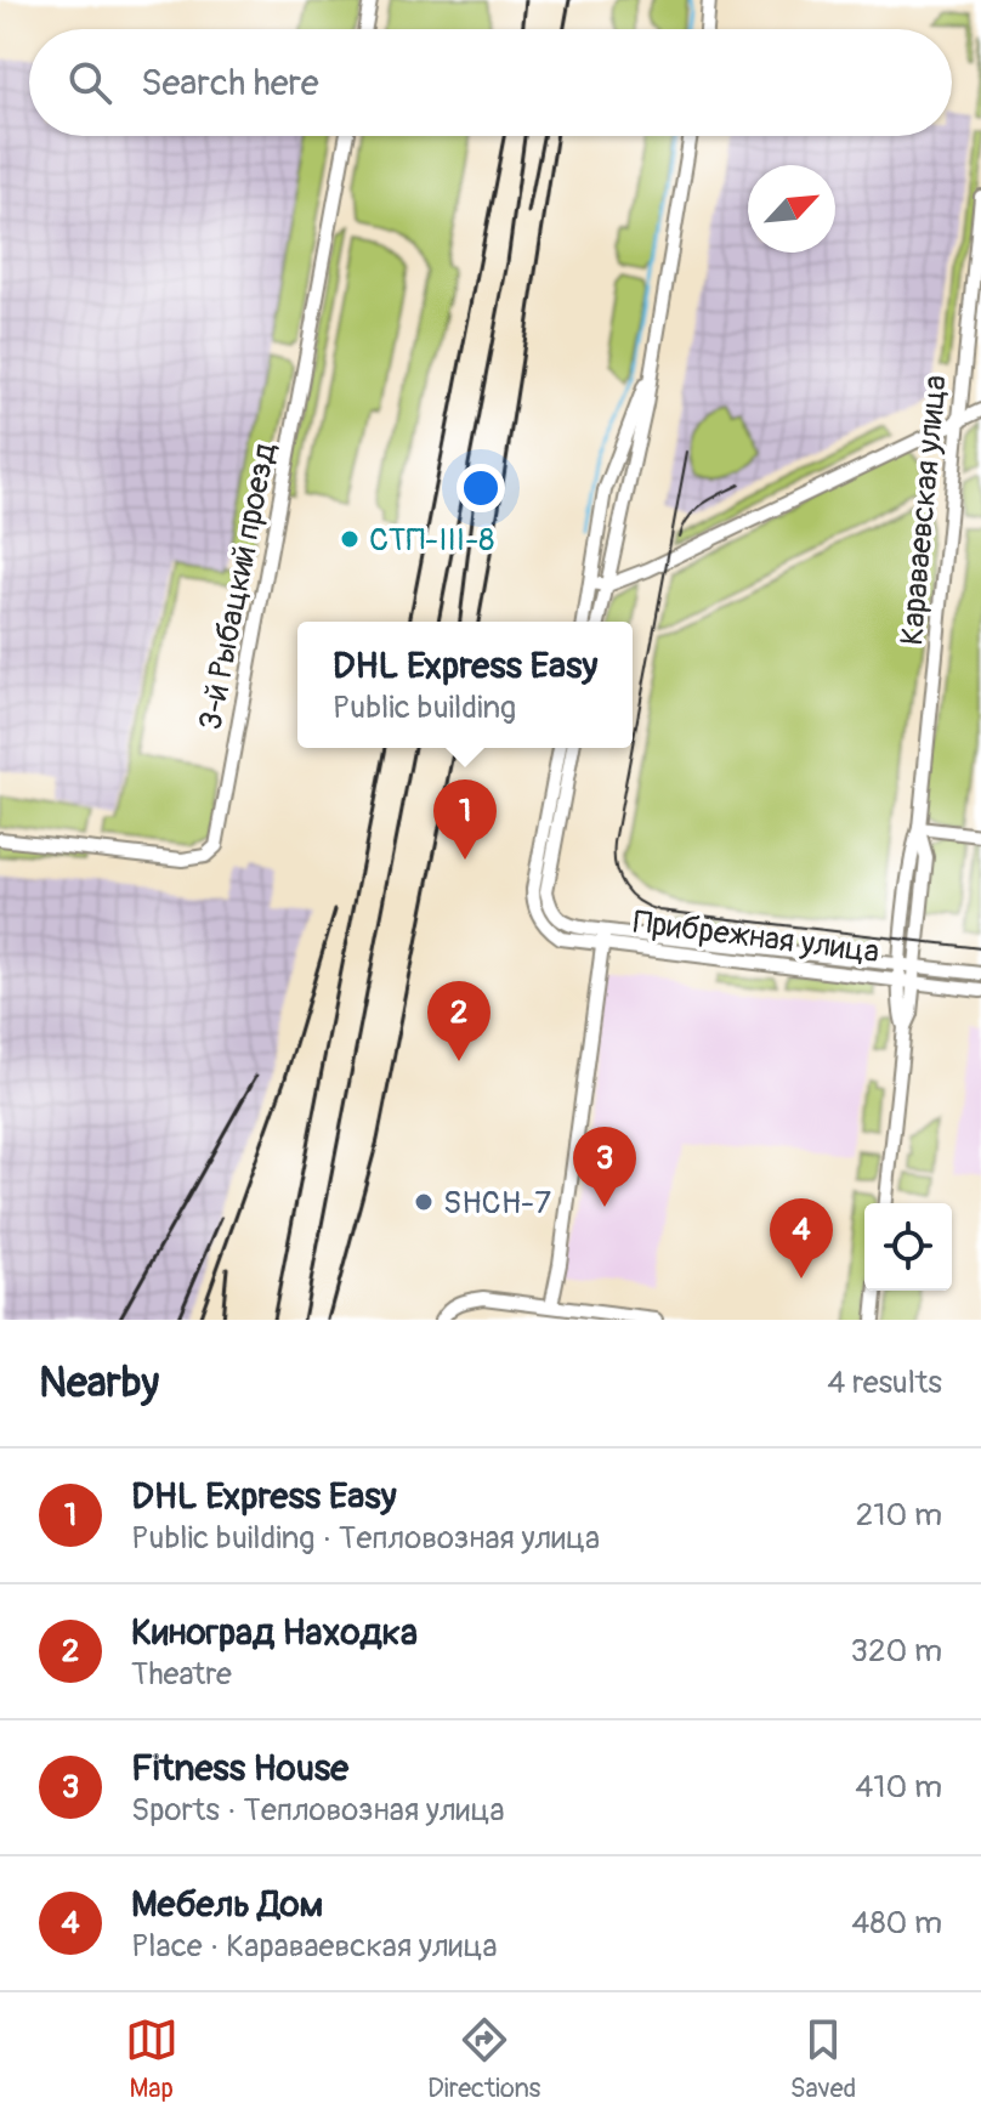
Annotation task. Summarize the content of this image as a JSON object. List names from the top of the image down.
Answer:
{
  "streets": {
    "street": ["Караваевская улица", "3-й Рыбацкий проезд", "Прибрежная улица"]
  },
  "crossings": [
    ["Караваевская улица", "Прибрежная улица"]
  ],
  "places": ["СТП-III-8", "SHCH-7"],
  "north": "top right",
  "page": {
    "search": "Search here",
    "popup": ["DHL Express Easy", "Public building"],
    "pins": [
      "1",
      "2",
      "3",
      "4"
    ],
    "heading": ["Nearby", "4 results"],
    "list": [
      {
        "mark": "1",
        "name": "DHL Express Easy",
        "note": "Public building · Тепловозная улица",
        "value": "210 m"
      },
      {
        "mark": "2",
        "name": "Киноград Находка",
        "note": "Theatre",
        "value": "320 m"
      },
      {
        "mark": "3",
        "name": "Fitness House",
        "note": "Sports · Тепловозная улица",
        "value": "410 m"
      },
      {
        "mark": "4",
        "name": "Мебель Дом",
        "note": "Place · Караваевская улица",
        "value": "480 m"
      }
    ],
    "nav": ["Map", "Directions", "Saved"]
  }
}
